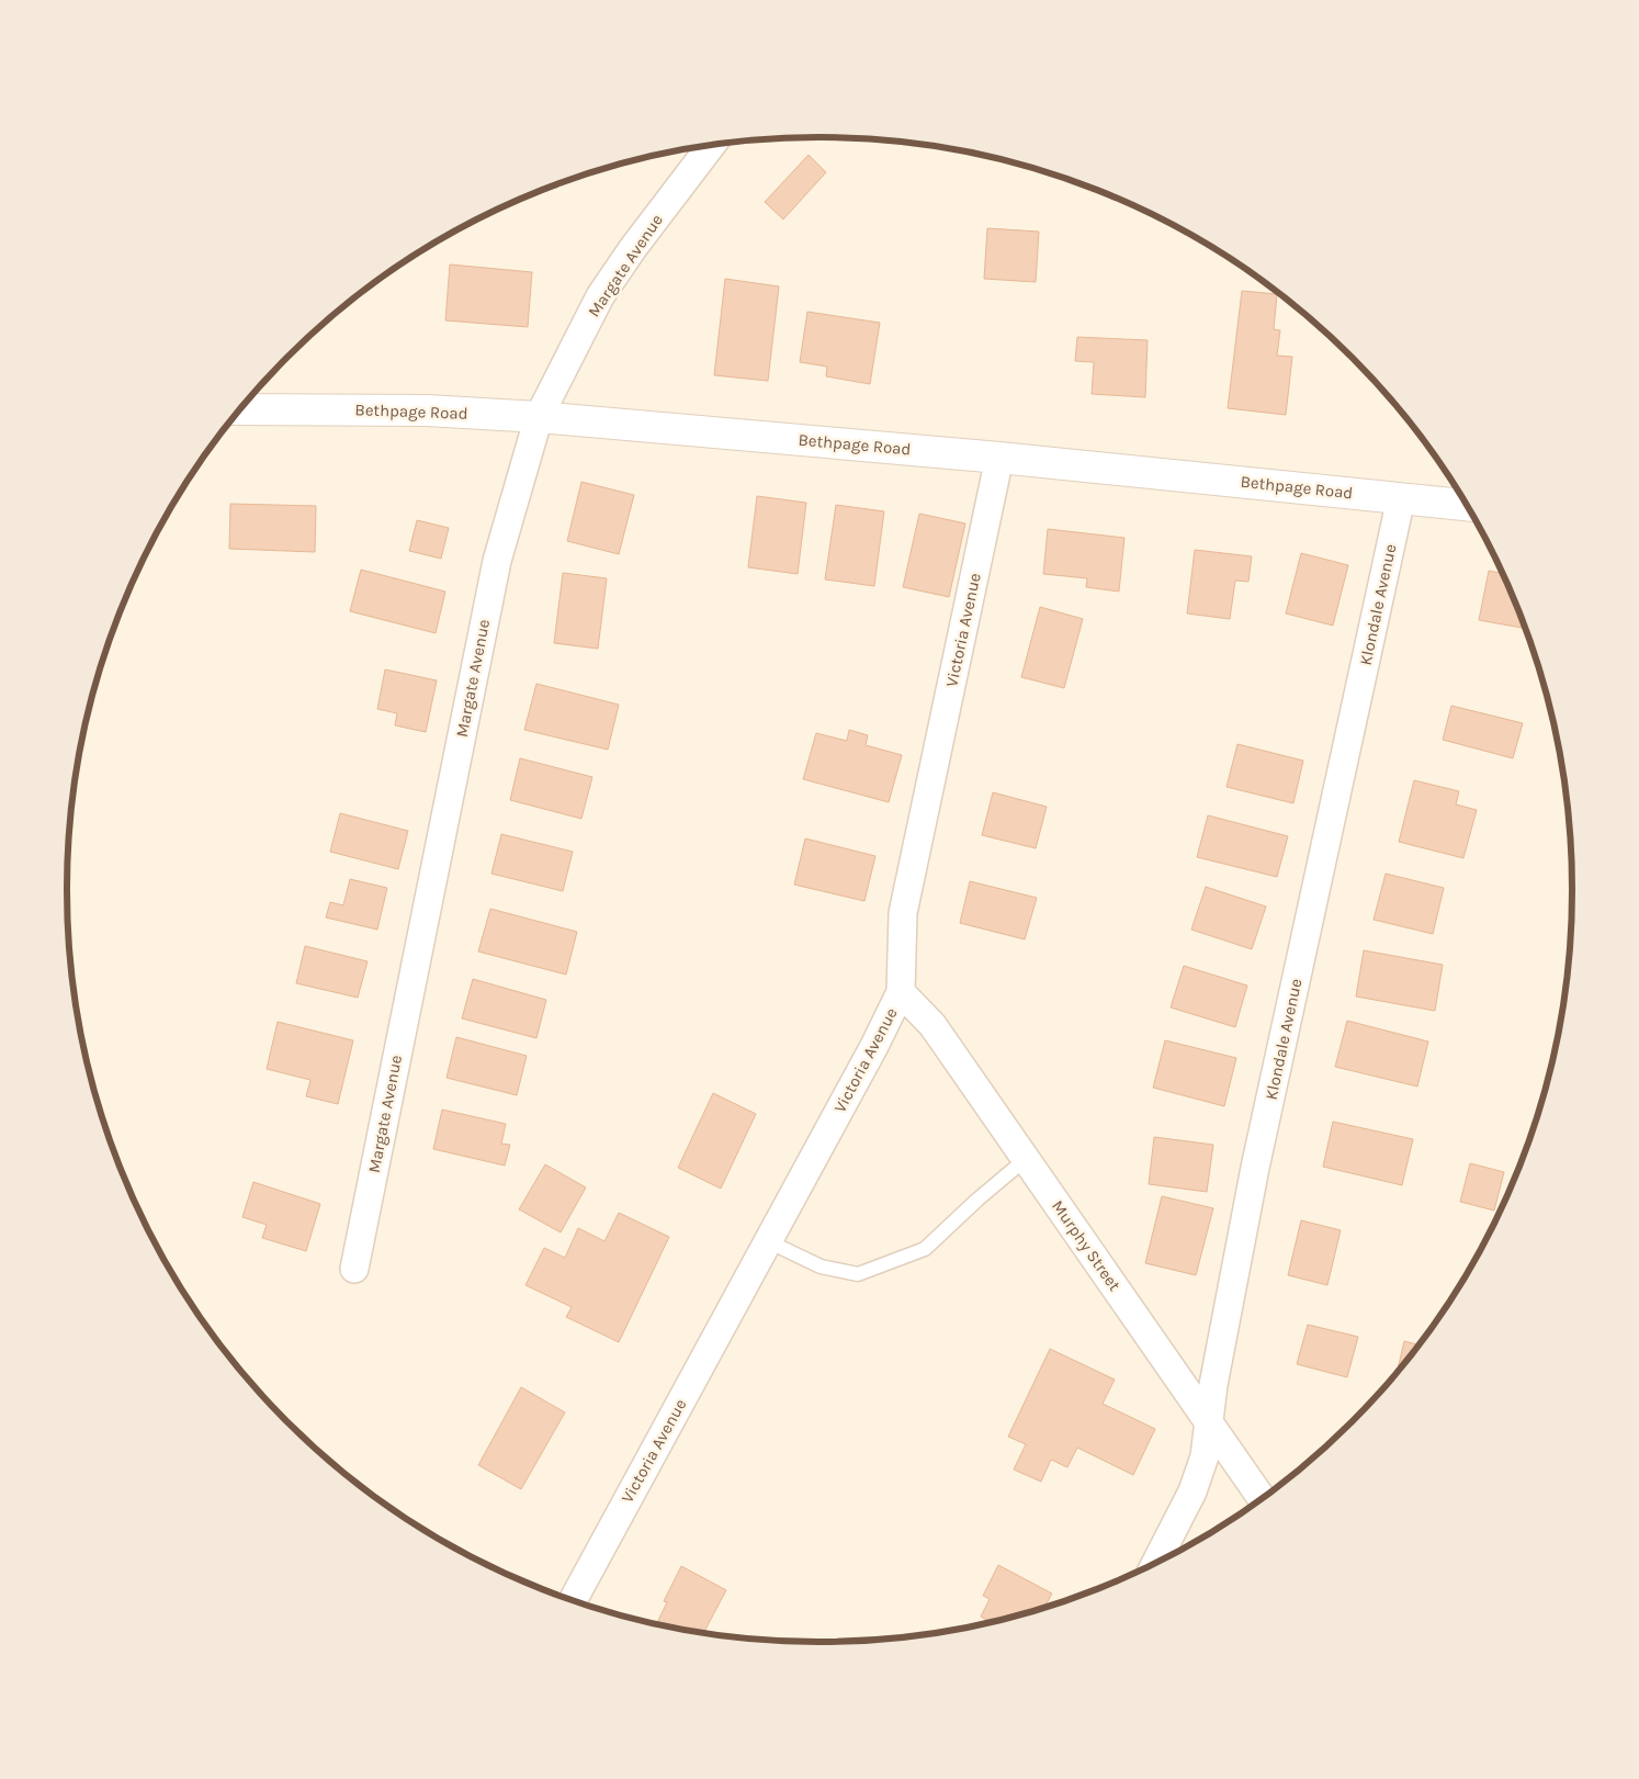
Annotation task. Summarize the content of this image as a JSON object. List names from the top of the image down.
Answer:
{
  "streets": {
    "street": [
      "Margate Avenue",
      "Bethpage Road",
      "Klondale Avenue",
      "Victoria Avenue",
      "Murphy Street"
    ]
  },
  "crossings": [
    ["Margate Avenue", "Bethpage Road"],
    ["Bethpage Road", "Klondale Avenue"],
    ["Bethpage Road", "Victoria Avenue"],
    ["Klondale Avenue", "Murphy Street"],
    ["Victoria Avenue", "Murphy Street"]
  ]
}
